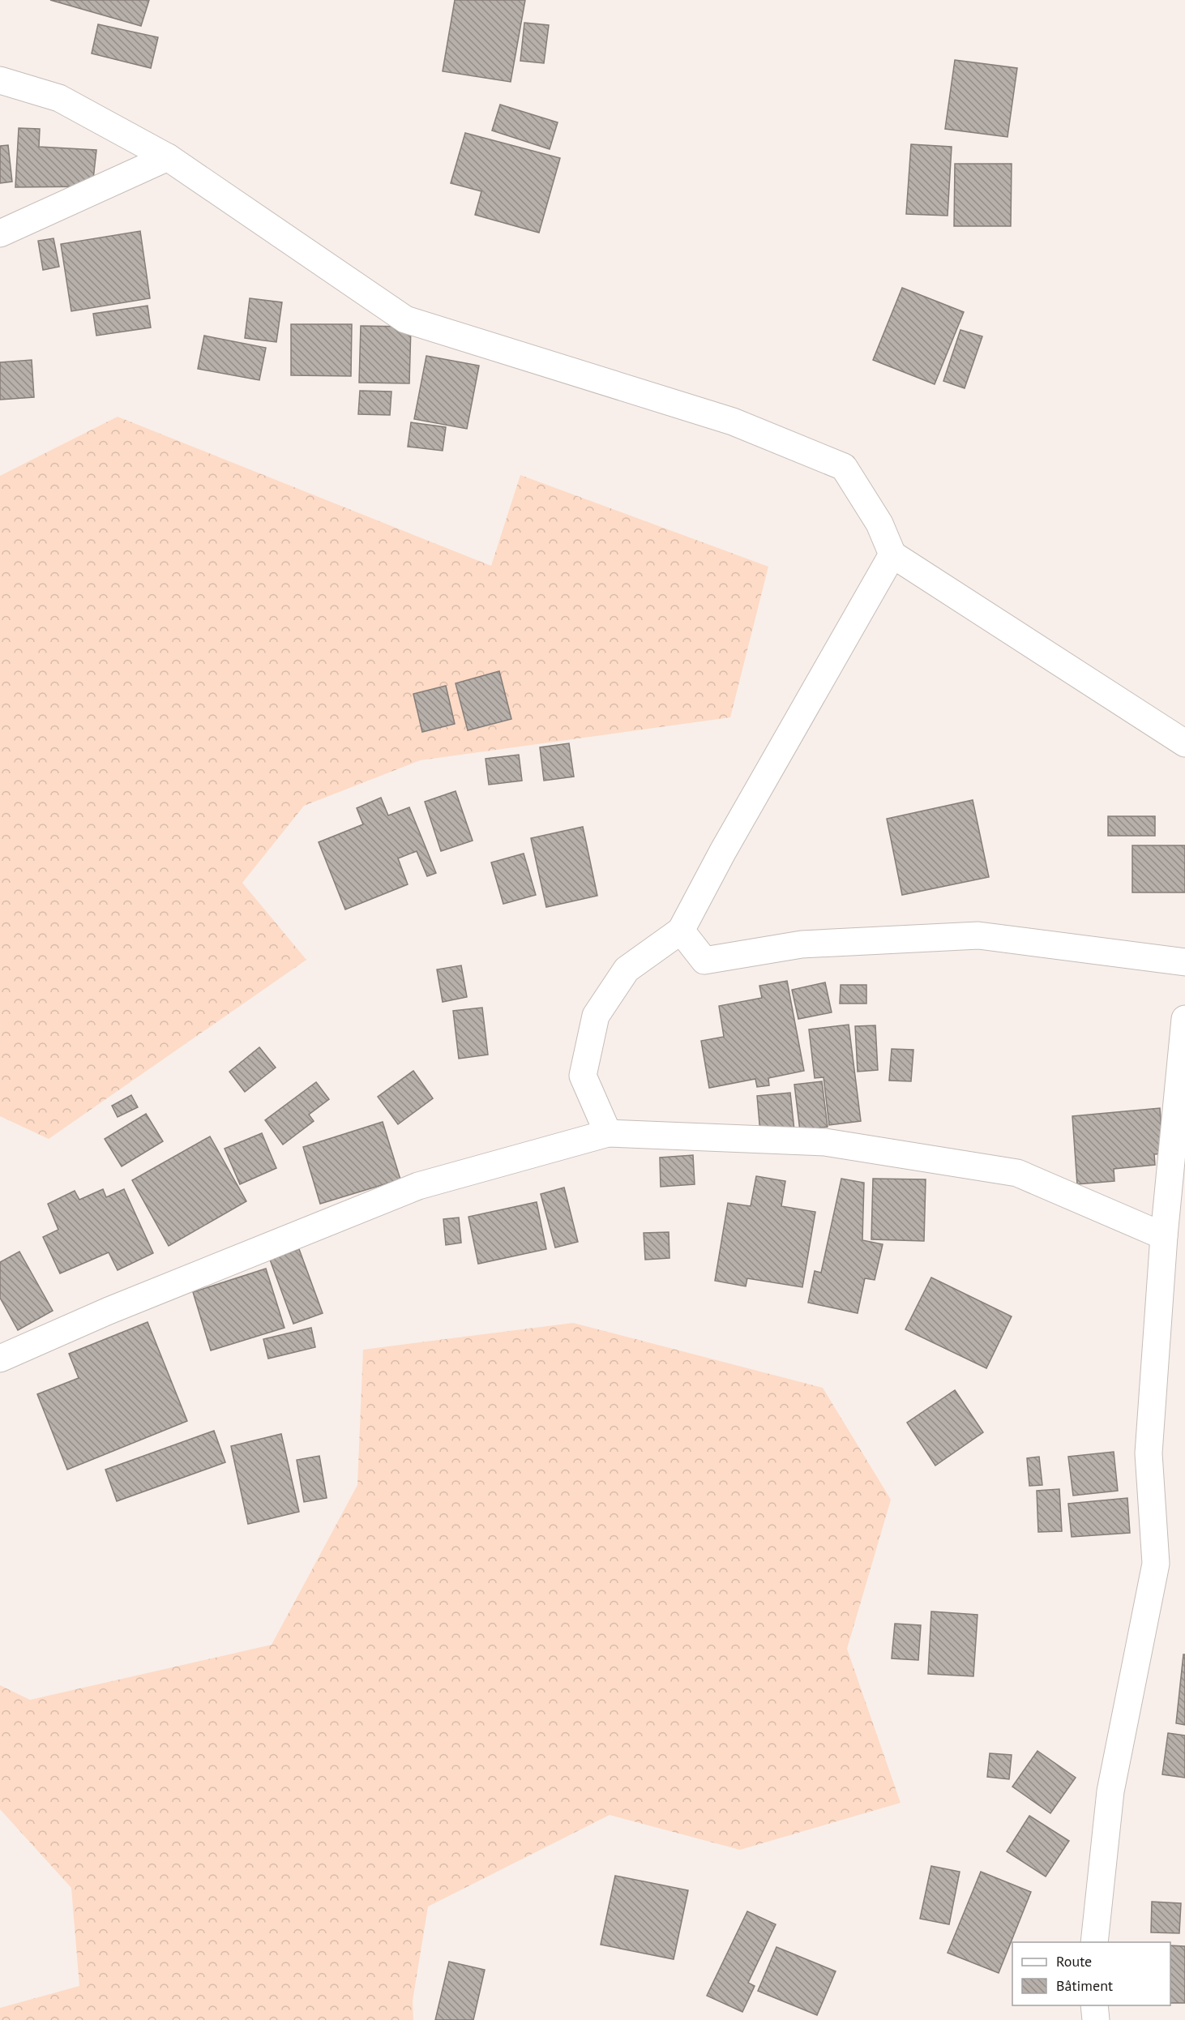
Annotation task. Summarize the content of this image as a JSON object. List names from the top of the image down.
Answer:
{
  "legend": ["Route", "Bâtiment"]
}
